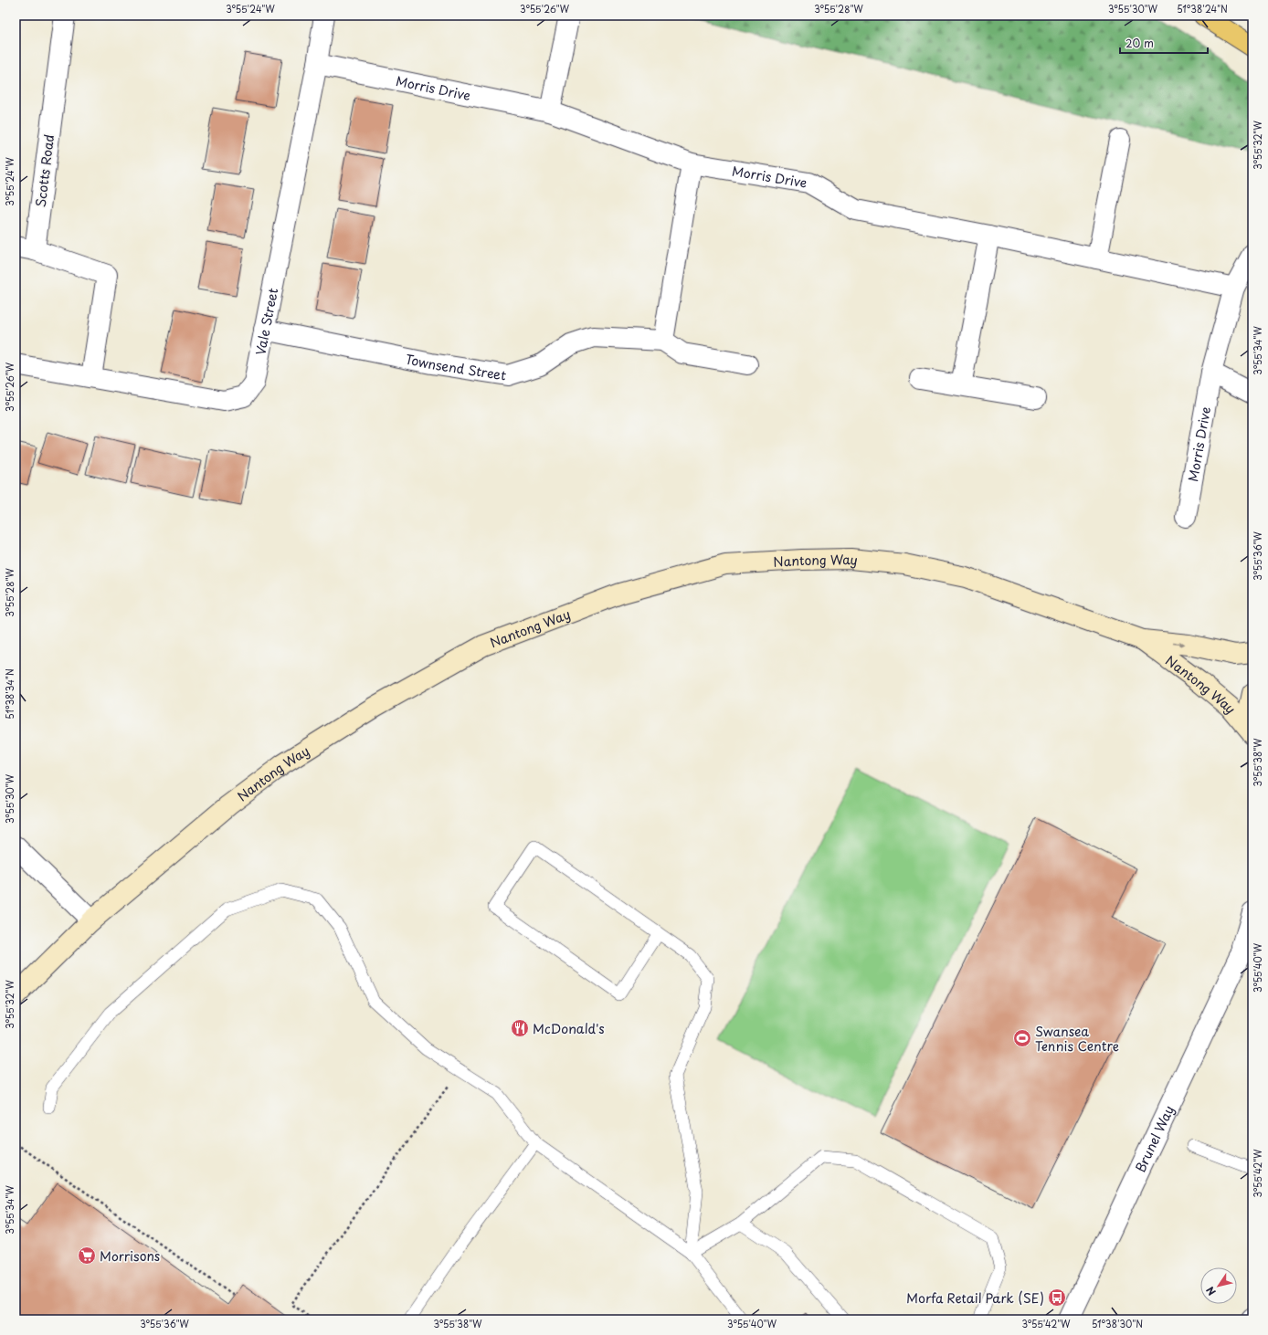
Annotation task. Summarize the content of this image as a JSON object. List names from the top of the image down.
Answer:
{
  "streets": {
    "street": [
      "Morris Drive",
      "Scotts Road",
      "Vale Street",
      "Townsend Street",
      "Nantong Way",
      "Brunel Way"
    ]
  },
  "crossings": [
    ["Morris Drive", "Vale Street"],
    ["Scotts Road", "Vale Street"],
    ["Vale Street", "Townsend Street"]
  ],
  "places": {
    "restaurant": ["McDonald's"],
    "sports": ["Swansea Tennis Centre"],
    "supermarket": ["Morrisons"],
    "bus stop": ["Morfa Retail Park (SE)"]
  },
  "scale_bar": "20 m",
  "north": "bottom left",
  "coordinates": [
    "3°55'24\"W",
    "3°55'26\"W",
    "3°55'28\"W",
    "3°55'30\"W",
    "51°38'24\"N",
    "3°55'32\"W",
    "3°55'34\"W",
    "3°55'36\"W",
    "51°38'34\"N",
    "3°55'38\"W",
    "3°55'40\"W",
    "3°55'42\"W",
    "51°38'30\"N"
  ]
}
